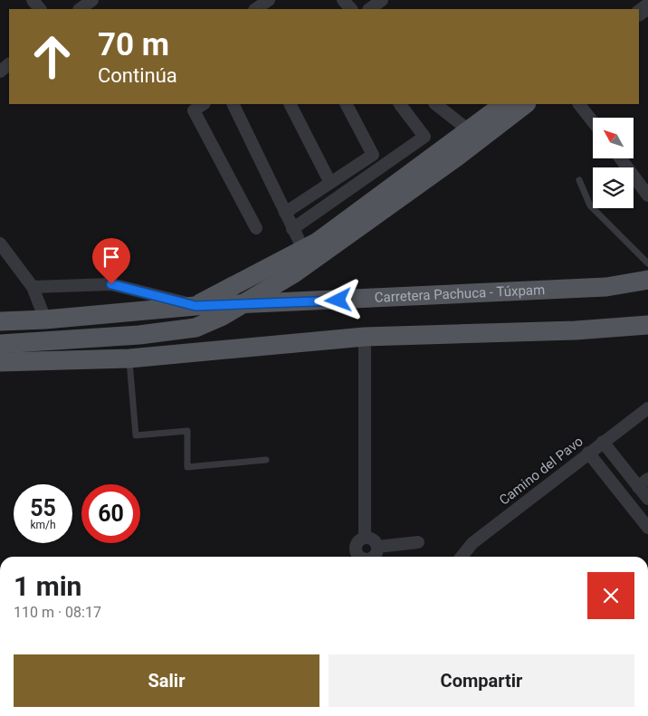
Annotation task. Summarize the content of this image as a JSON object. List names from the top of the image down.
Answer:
{
  "streets": {
    "main road": ["Carretera Pachuca - Túxpam"],
    "street": ["Camino del Pavo"]
  },
  "north": "top left",
  "page": {
    "turn": ["70 m", "Continúa"],
    "speed": "55 km/h",
    "limit": "60",
    "heading": ["1 min", "110 m · 08:17"],
    "buttons": ["Salir", "Compartir"]
  }
}
